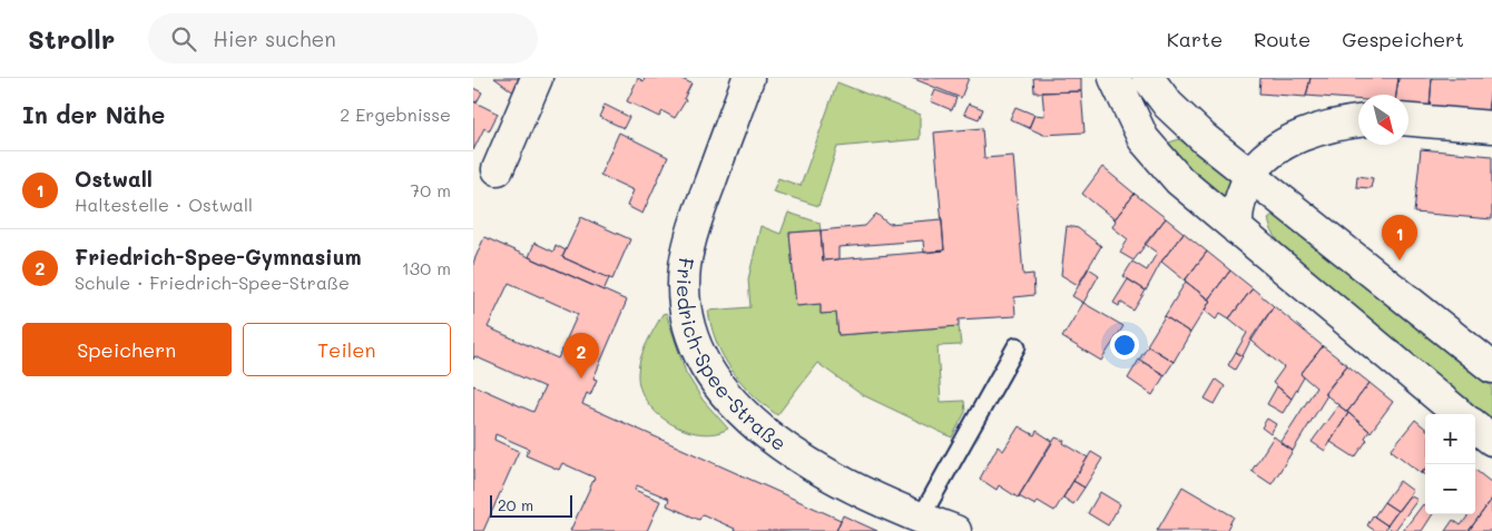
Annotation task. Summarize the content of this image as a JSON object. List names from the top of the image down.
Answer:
{
  "streets": {
    "main road": ["Friedrich-Spee-Straße"]
  },
  "scale_bar": "20 m",
  "north": "bottom right",
  "page": {
    "header": "Strollr",
    "search": "Hier suchen",
    "nav": ["Karte", "Route", "Gespeichert"],
    "heading": ["In der Nähe", "2 Ergebnisse"],
    "list": [
      {
        "mark": "1",
        "name": "Ostwall",
        "note": "Haltestelle · Ostwall",
        "value": "70 m"
      },
      {
        "mark": "2",
        "name": "Friedrich-Spee-Gymnasium",
        "note": "Schule · Friedrich-Spee-Straße",
        "value": "130 m"
      }
    ],
    "pins": ["1", "2"],
    "buttons": ["Speichern", "Teilen"],
    "map_buttons": ["+", "−"],
    "scale": "20 m"
  }
}
